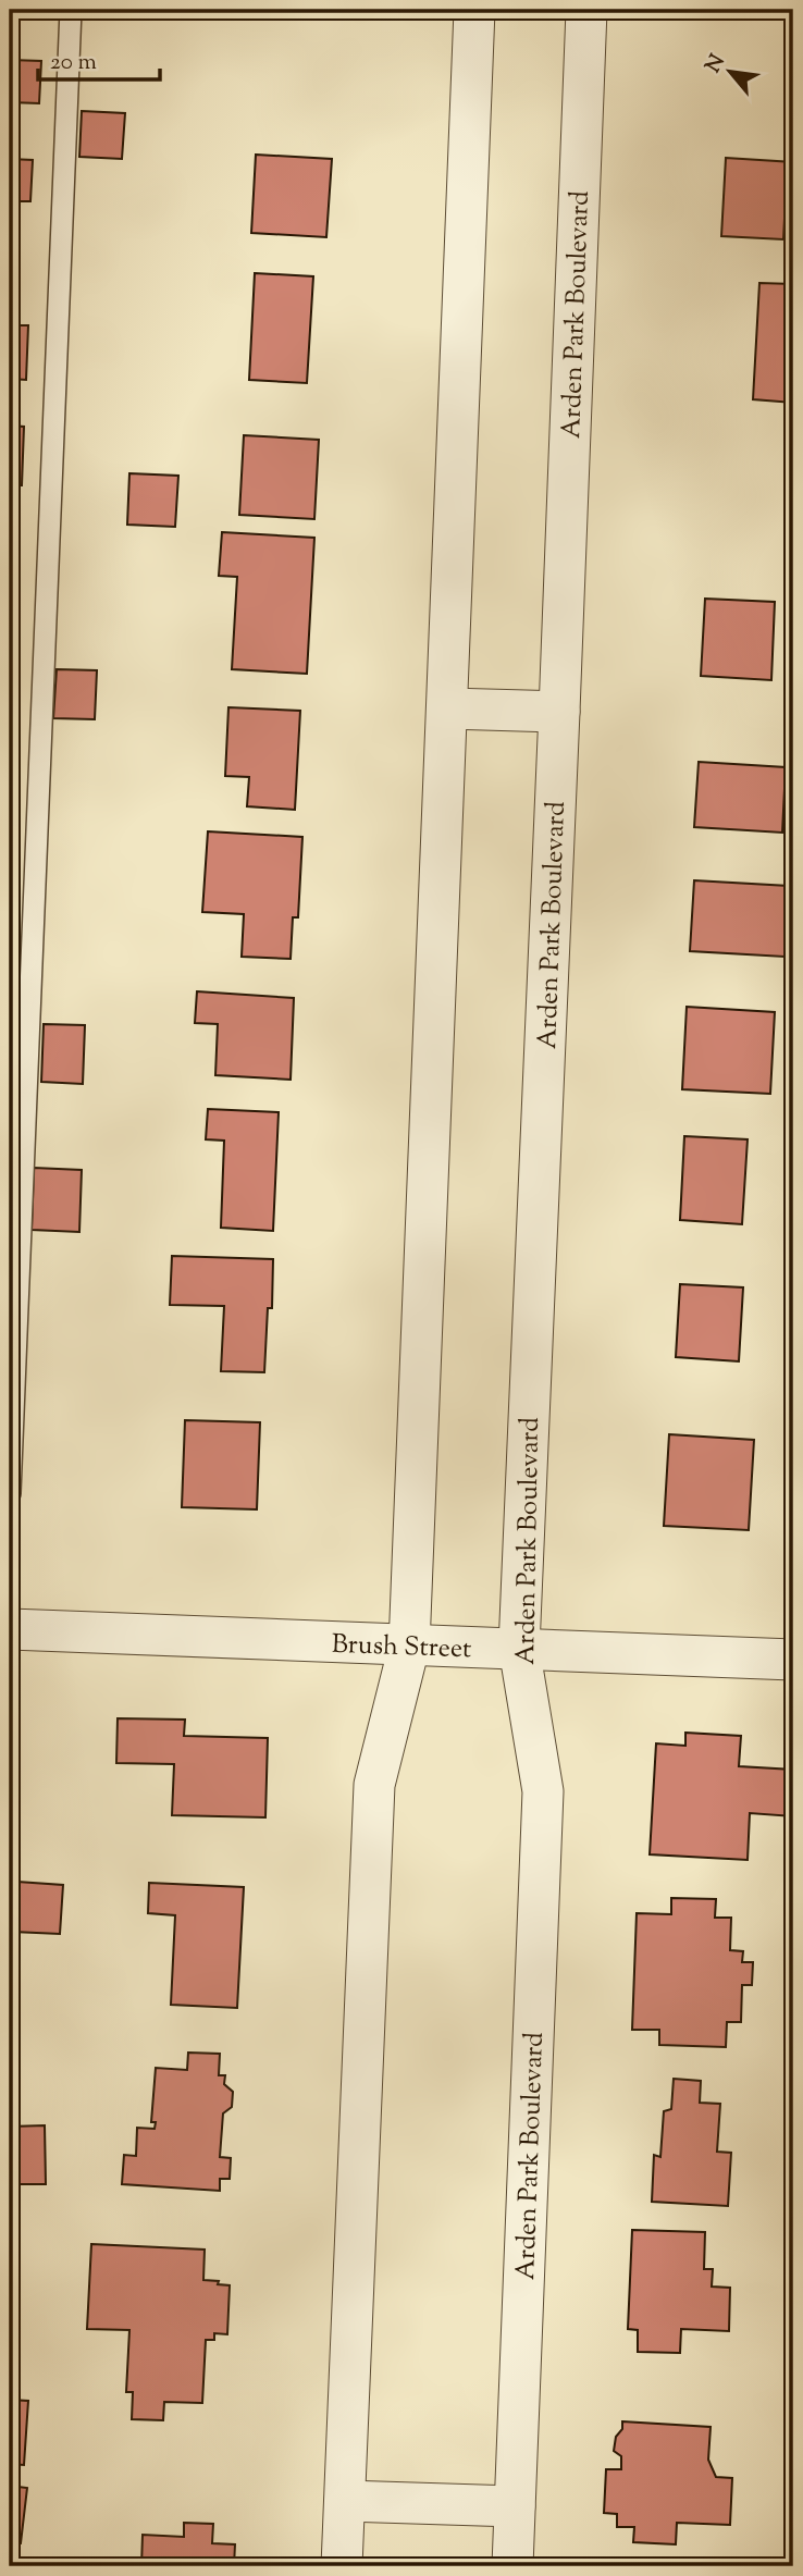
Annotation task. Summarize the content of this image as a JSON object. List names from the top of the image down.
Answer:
{
  "streets": {
    "street": ["Arden Park Boulevard", "Brush Street"]
  },
  "crossings": [
    ["Arden Park Boulevard", "Brush Street"]
  ],
  "scale_bar": "20 m",
  "north": "top left"
}
